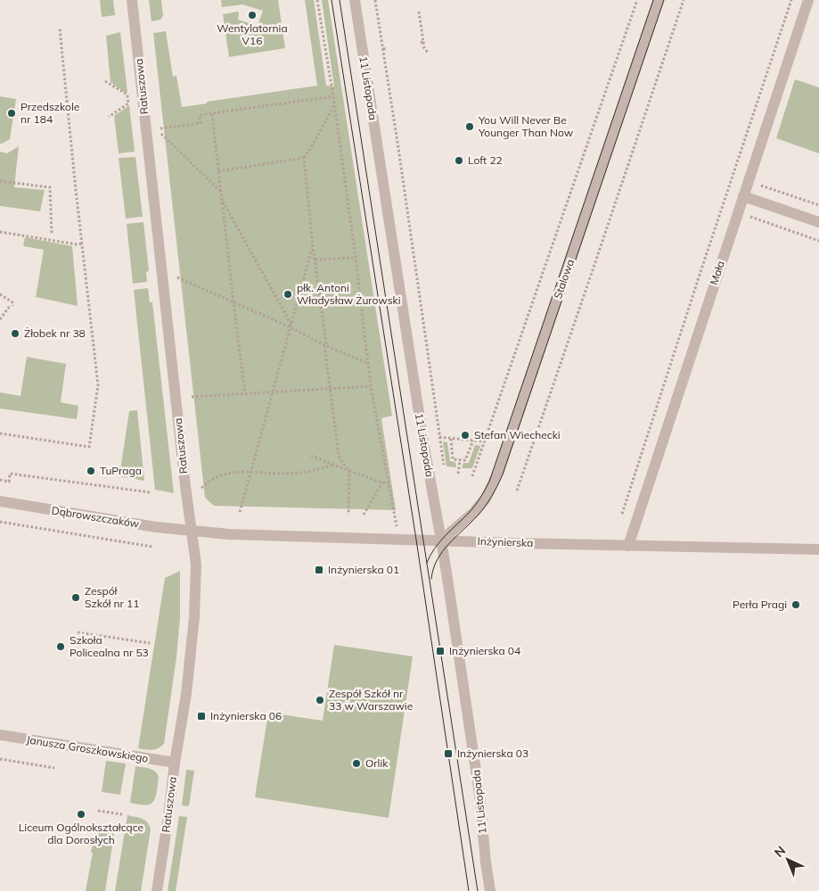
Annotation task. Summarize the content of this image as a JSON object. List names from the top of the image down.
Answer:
{
  "streets": {
    "street": [
      "Ratuszowa",
      "11 Listopada",
      "Mała",
      "Stalowa",
      "Dąbrowszczaków",
      "Inżynierska",
      "Janusza Groszkowskiego"
    ]
  },
  "crossings": [
    ["Ratuszowa", "Dąbrowszczaków"],
    ["Ratuszowa", "Inżynierska"],
    ["Ratuszowa", "Janusza Groszkowskiego"],
    ["11 Listopada", "Stalowa"],
    ["11 Listopada", "Inżynierska"],
    ["Mała", "Inżynierska"],
    ["Stalowa", "Inżynierska"],
    ["Dąbrowszczaków", "Inżynierska"]
  ],
  "places": {
    "other": [
      "Wentylatornia V16",
      "Przedszkole nr 184",
      "You Will Never Be Younger Than Now",
      "Loft 22",
      "płk. Antoni Władysław Żurowski",
      "Żłobek nr 38",
      "Stefan Wiechecki",
      "TuPraga",
      "Zespół Szkół nr 11",
      "Perła Pragi",
      "Szkoła Policealna nr 53",
      "Zespół Szkół nr 33 w Warszawie",
      "Orlik",
      "Liceum Ogólnokształcące dla Dorosłych"
    ],
    "transit": [
      "Inżynierska 01",
      "Inżynierska 04",
      "Inżynierska 06",
      "Inżynierska 03"
    ]
  },
  "north": "top left"
}
